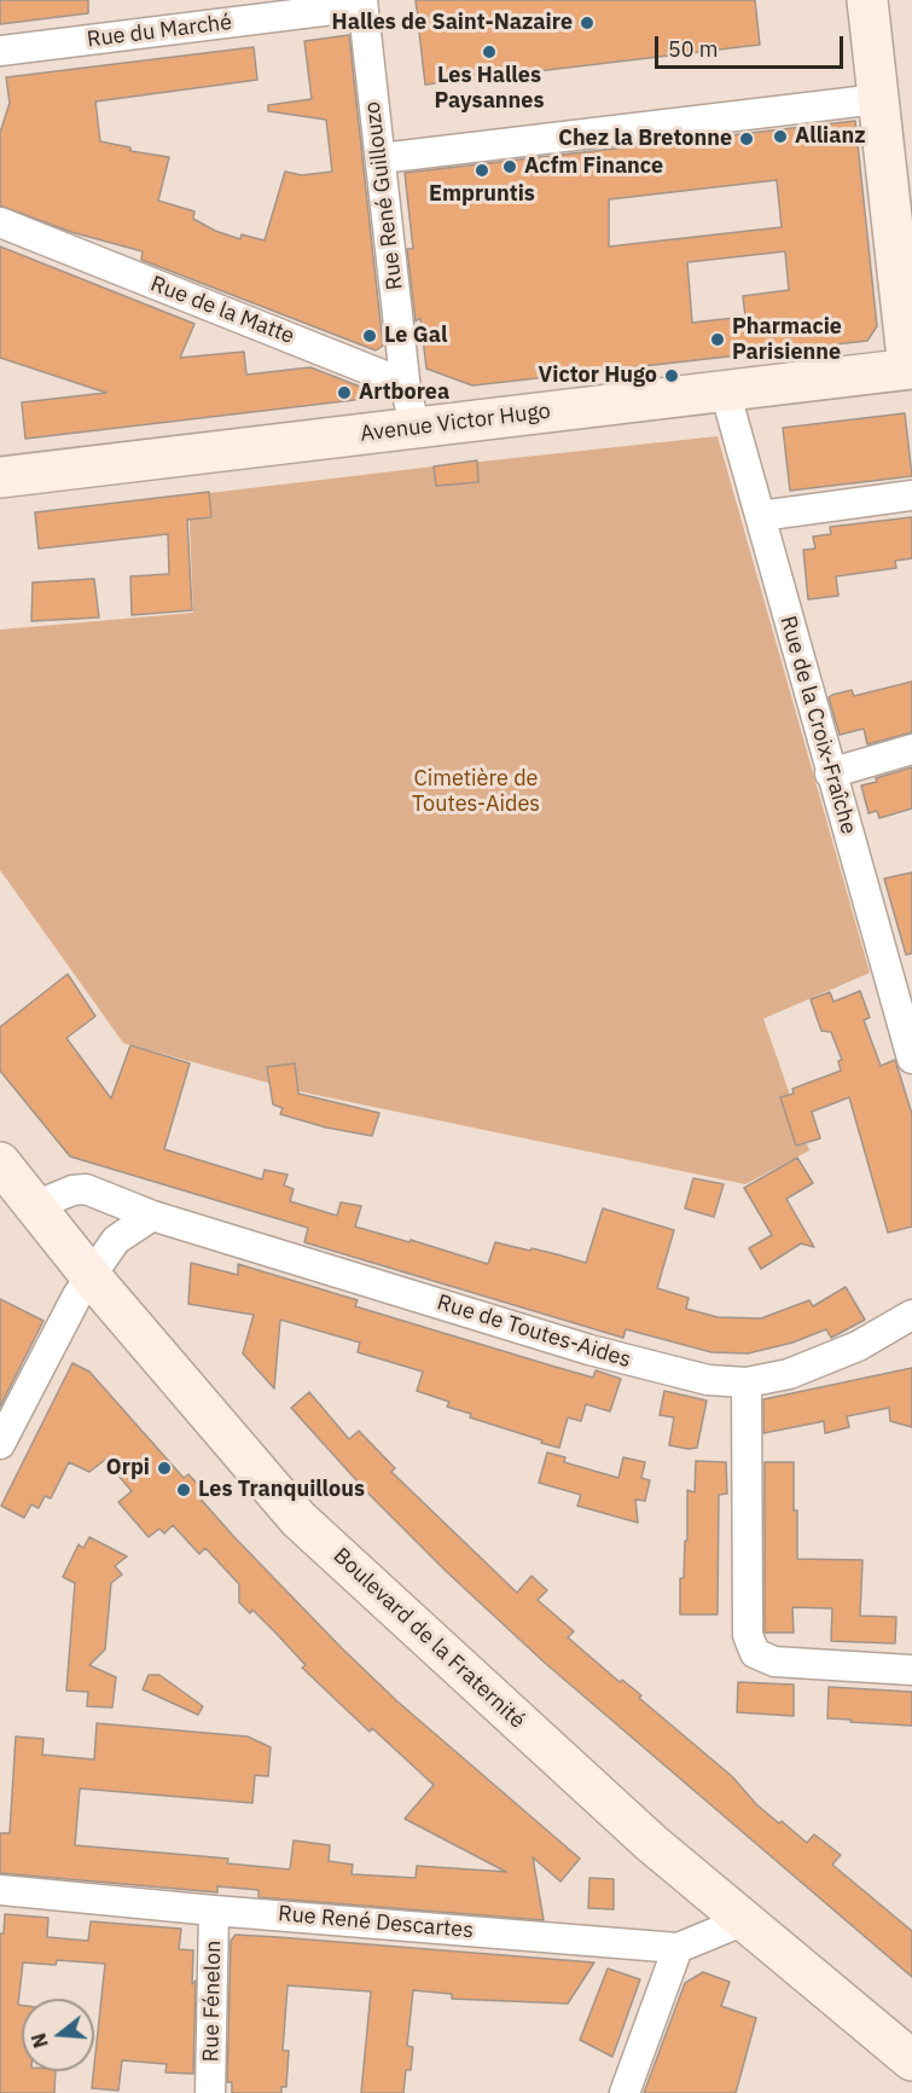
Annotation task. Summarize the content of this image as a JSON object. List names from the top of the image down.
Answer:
{
  "streets": {
    "street": [
      "Rue du Marché",
      "Rue René Guillouzo",
      "Rue de la Matte",
      "Avenue Victor Hugo",
      "Rue de la Croix-Fraîche",
      "Rue de Toutes-Aides",
      "Boulevard de la Fraternité",
      "Rue René Descartes",
      "Rue Fénelon"
    ]
  },
  "crossings": [
    ["Rue du Marché", "Rue René Guillouzo"],
    ["Rue René Guillouzo", "Rue de la Matte"],
    ["Avenue Victor Hugo", "Rue de la Croix-Fraîche"],
    ["Rue de Toutes-Aides", "Boulevard de la Fraternité"],
    ["Boulevard de la Fraternité", "Rue René Descartes"],
    ["Rue René Descartes", "Rue Fénelon"]
  ],
  "parks": ["Cimetière de Toutes-Aides"],
  "places": [
    "Halles de Saint-Nazaire",
    "Les Halles Paysannes",
    "Allianz",
    "Chez la Bretonne",
    "Acfm Finance",
    "Empruntis",
    "Le Gal",
    "Pharmacie Parisienne",
    "Victor Hugo",
    "Artborea",
    "Orpi",
    "Les Tranquillous"
  ],
  "scale_bar": "50 m",
  "north": "left"
}
